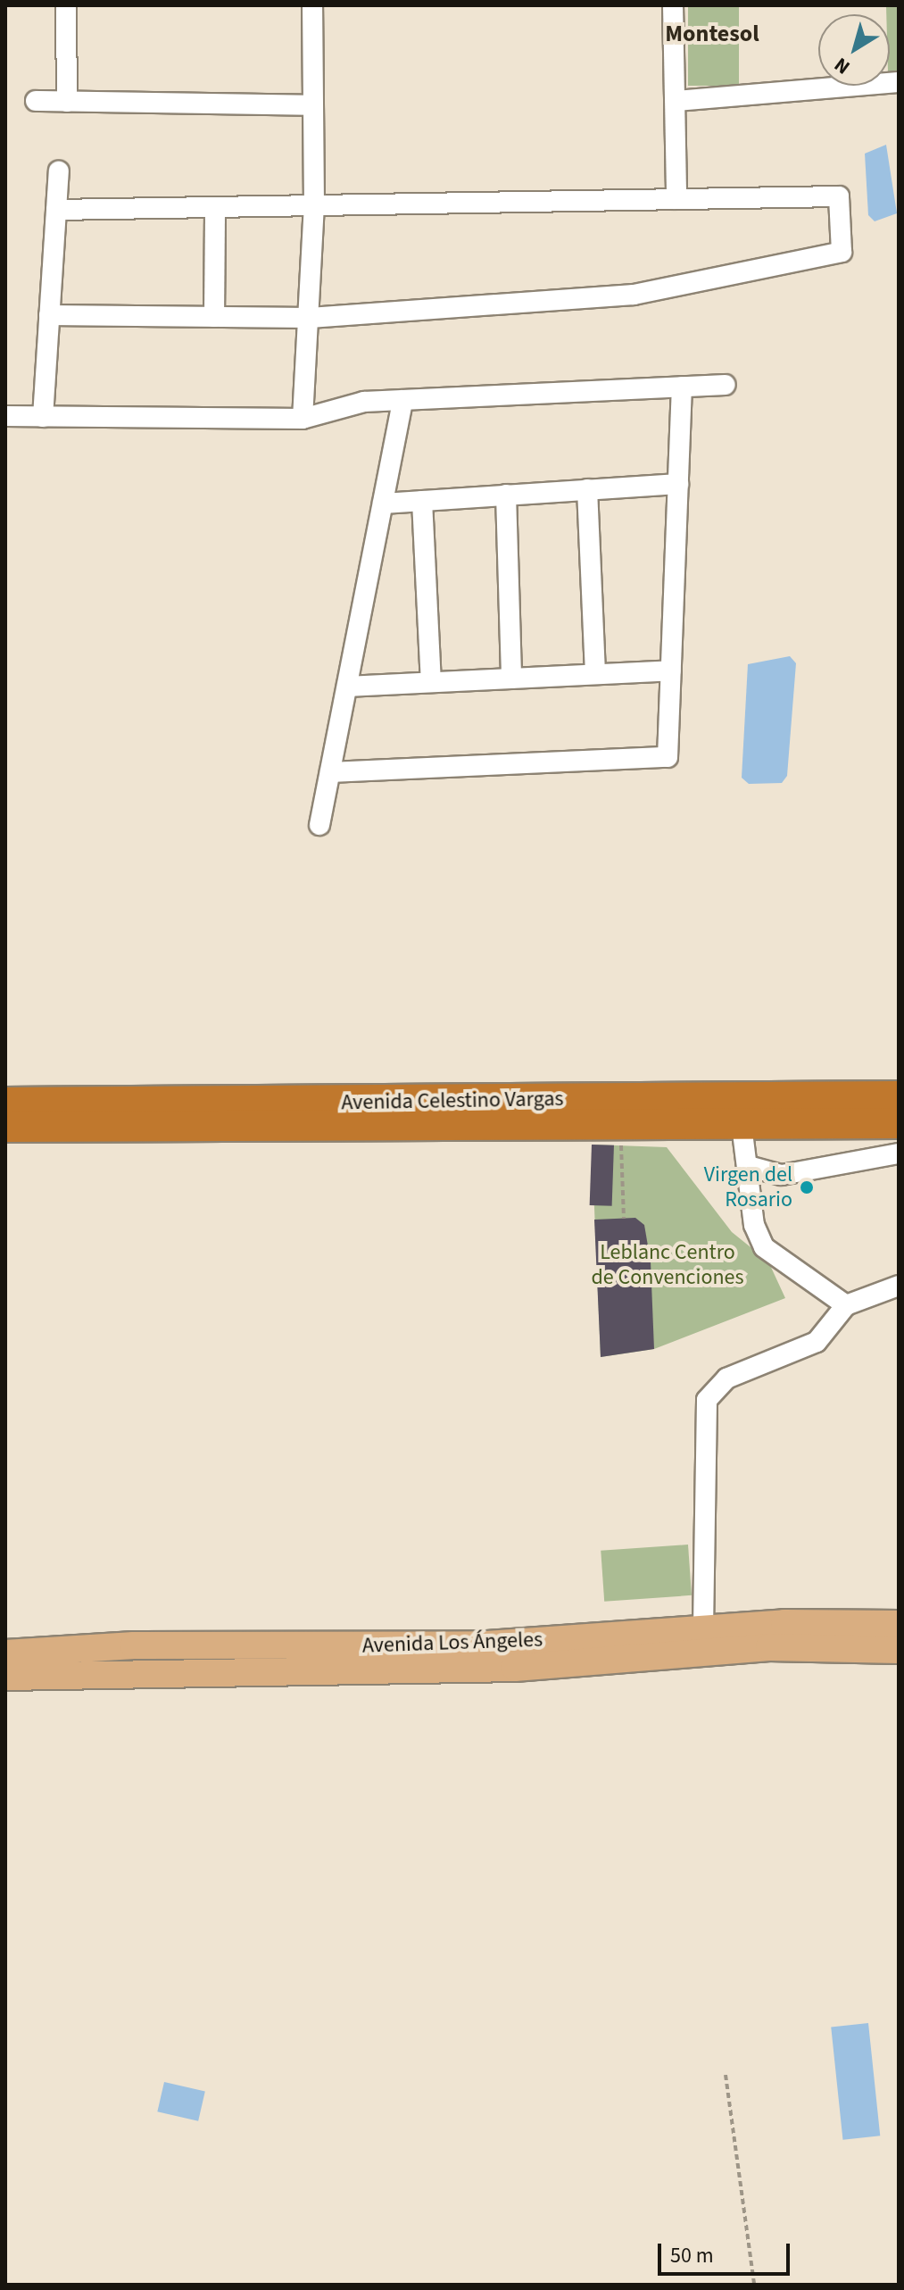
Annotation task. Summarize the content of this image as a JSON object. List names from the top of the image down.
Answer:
{
  "streets": {
    "highway": ["Avenida Celestino Vargas"],
    "main road": ["Avenida Los Ángeles"]
  },
  "districts": ["Montesol"],
  "parks": ["Leblanc Centro de Convenciones"],
  "places": ["Virgen del Rosario"],
  "scale_bar": "50 m",
  "north": "bottom left"
}
